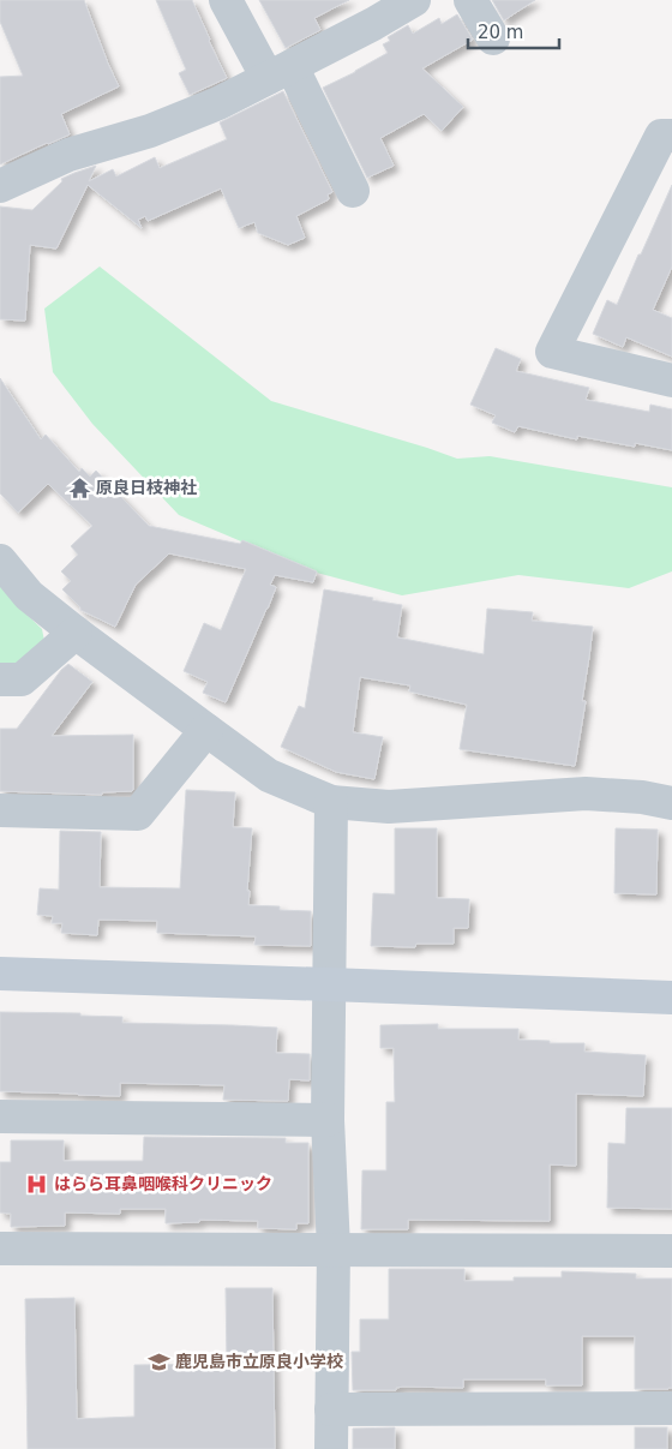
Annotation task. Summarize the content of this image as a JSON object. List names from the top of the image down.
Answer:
{
  "places": {
    "temple": ["原良日枝神社"],
    "hospital": ["はらら耳鼻咽喉科クリニック"],
    "school or university": ["鹿児島市立原良小学校"]
  },
  "scale_bar": "20 m"
}
